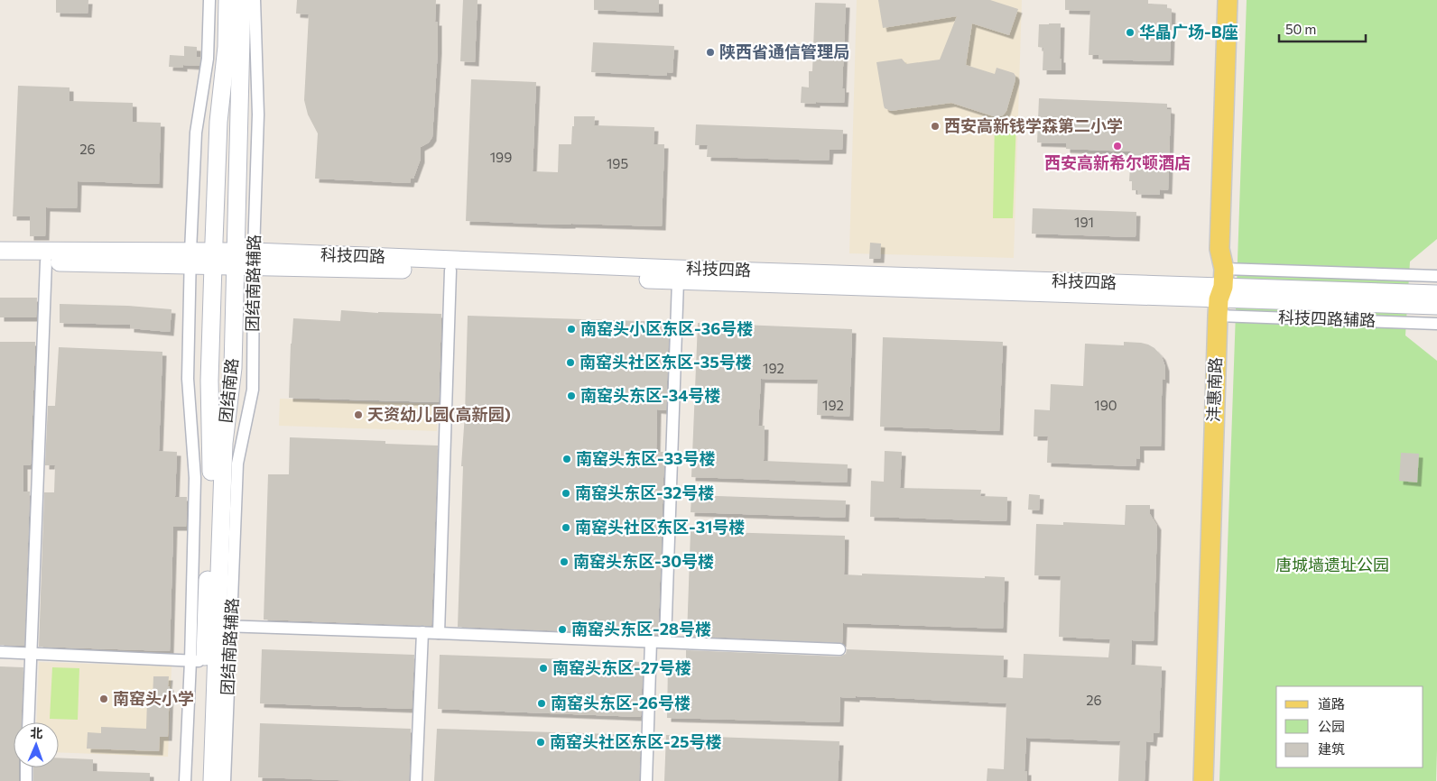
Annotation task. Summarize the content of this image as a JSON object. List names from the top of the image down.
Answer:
{
  "streets": {
    "main road": ["沣惠南路"],
    "street": [
      "科技四路",
      "团结南路辅路",
      "科技四路辅路",
      "团结南路"
    ]
  },
  "crossings": [
    ["科技四路", "团结南路辅路"],
    ["科技四路", "科技四路辅路"],
    ["科技四路", "沣惠南路"],
    ["科技四路", "团结南路"],
    ["团结南路辅路", "团结南路"],
    ["科技四路辅路", "沣惠南路"]
  ],
  "parks": ["唐城墙遗址公园"],
  "places": [
    "华晶广场-B座",
    "陕西省通信管理局",
    "西安高新钱学森第二小学",
    "西安高新希尔顿酒店",
    "南窑头小区东区-36号楼",
    "南窑头社区东区-35号楼",
    "南窑头东区-34号楼",
    "天资幼儿园(高新园)",
    "南窑头东区-33号楼",
    "南窑头东区-32号楼",
    "南窑头社区东区-31号楼",
    "南窑头东区-30号楼",
    "南窑头东区-28号楼",
    "南窑头东区-27号楼",
    "南窑头小学",
    "南窑头东区-26号楼",
    "南窑头社区东区-25号楼"
  ],
  "house_numbers": [
    "26",
    "199",
    "195",
    "191",
    "192",
    "192",
    "190",
    "26"
  ],
  "legend": ["道路", "公园", "建筑"],
  "scale_bar": "50 m",
  "north": "top"
}
